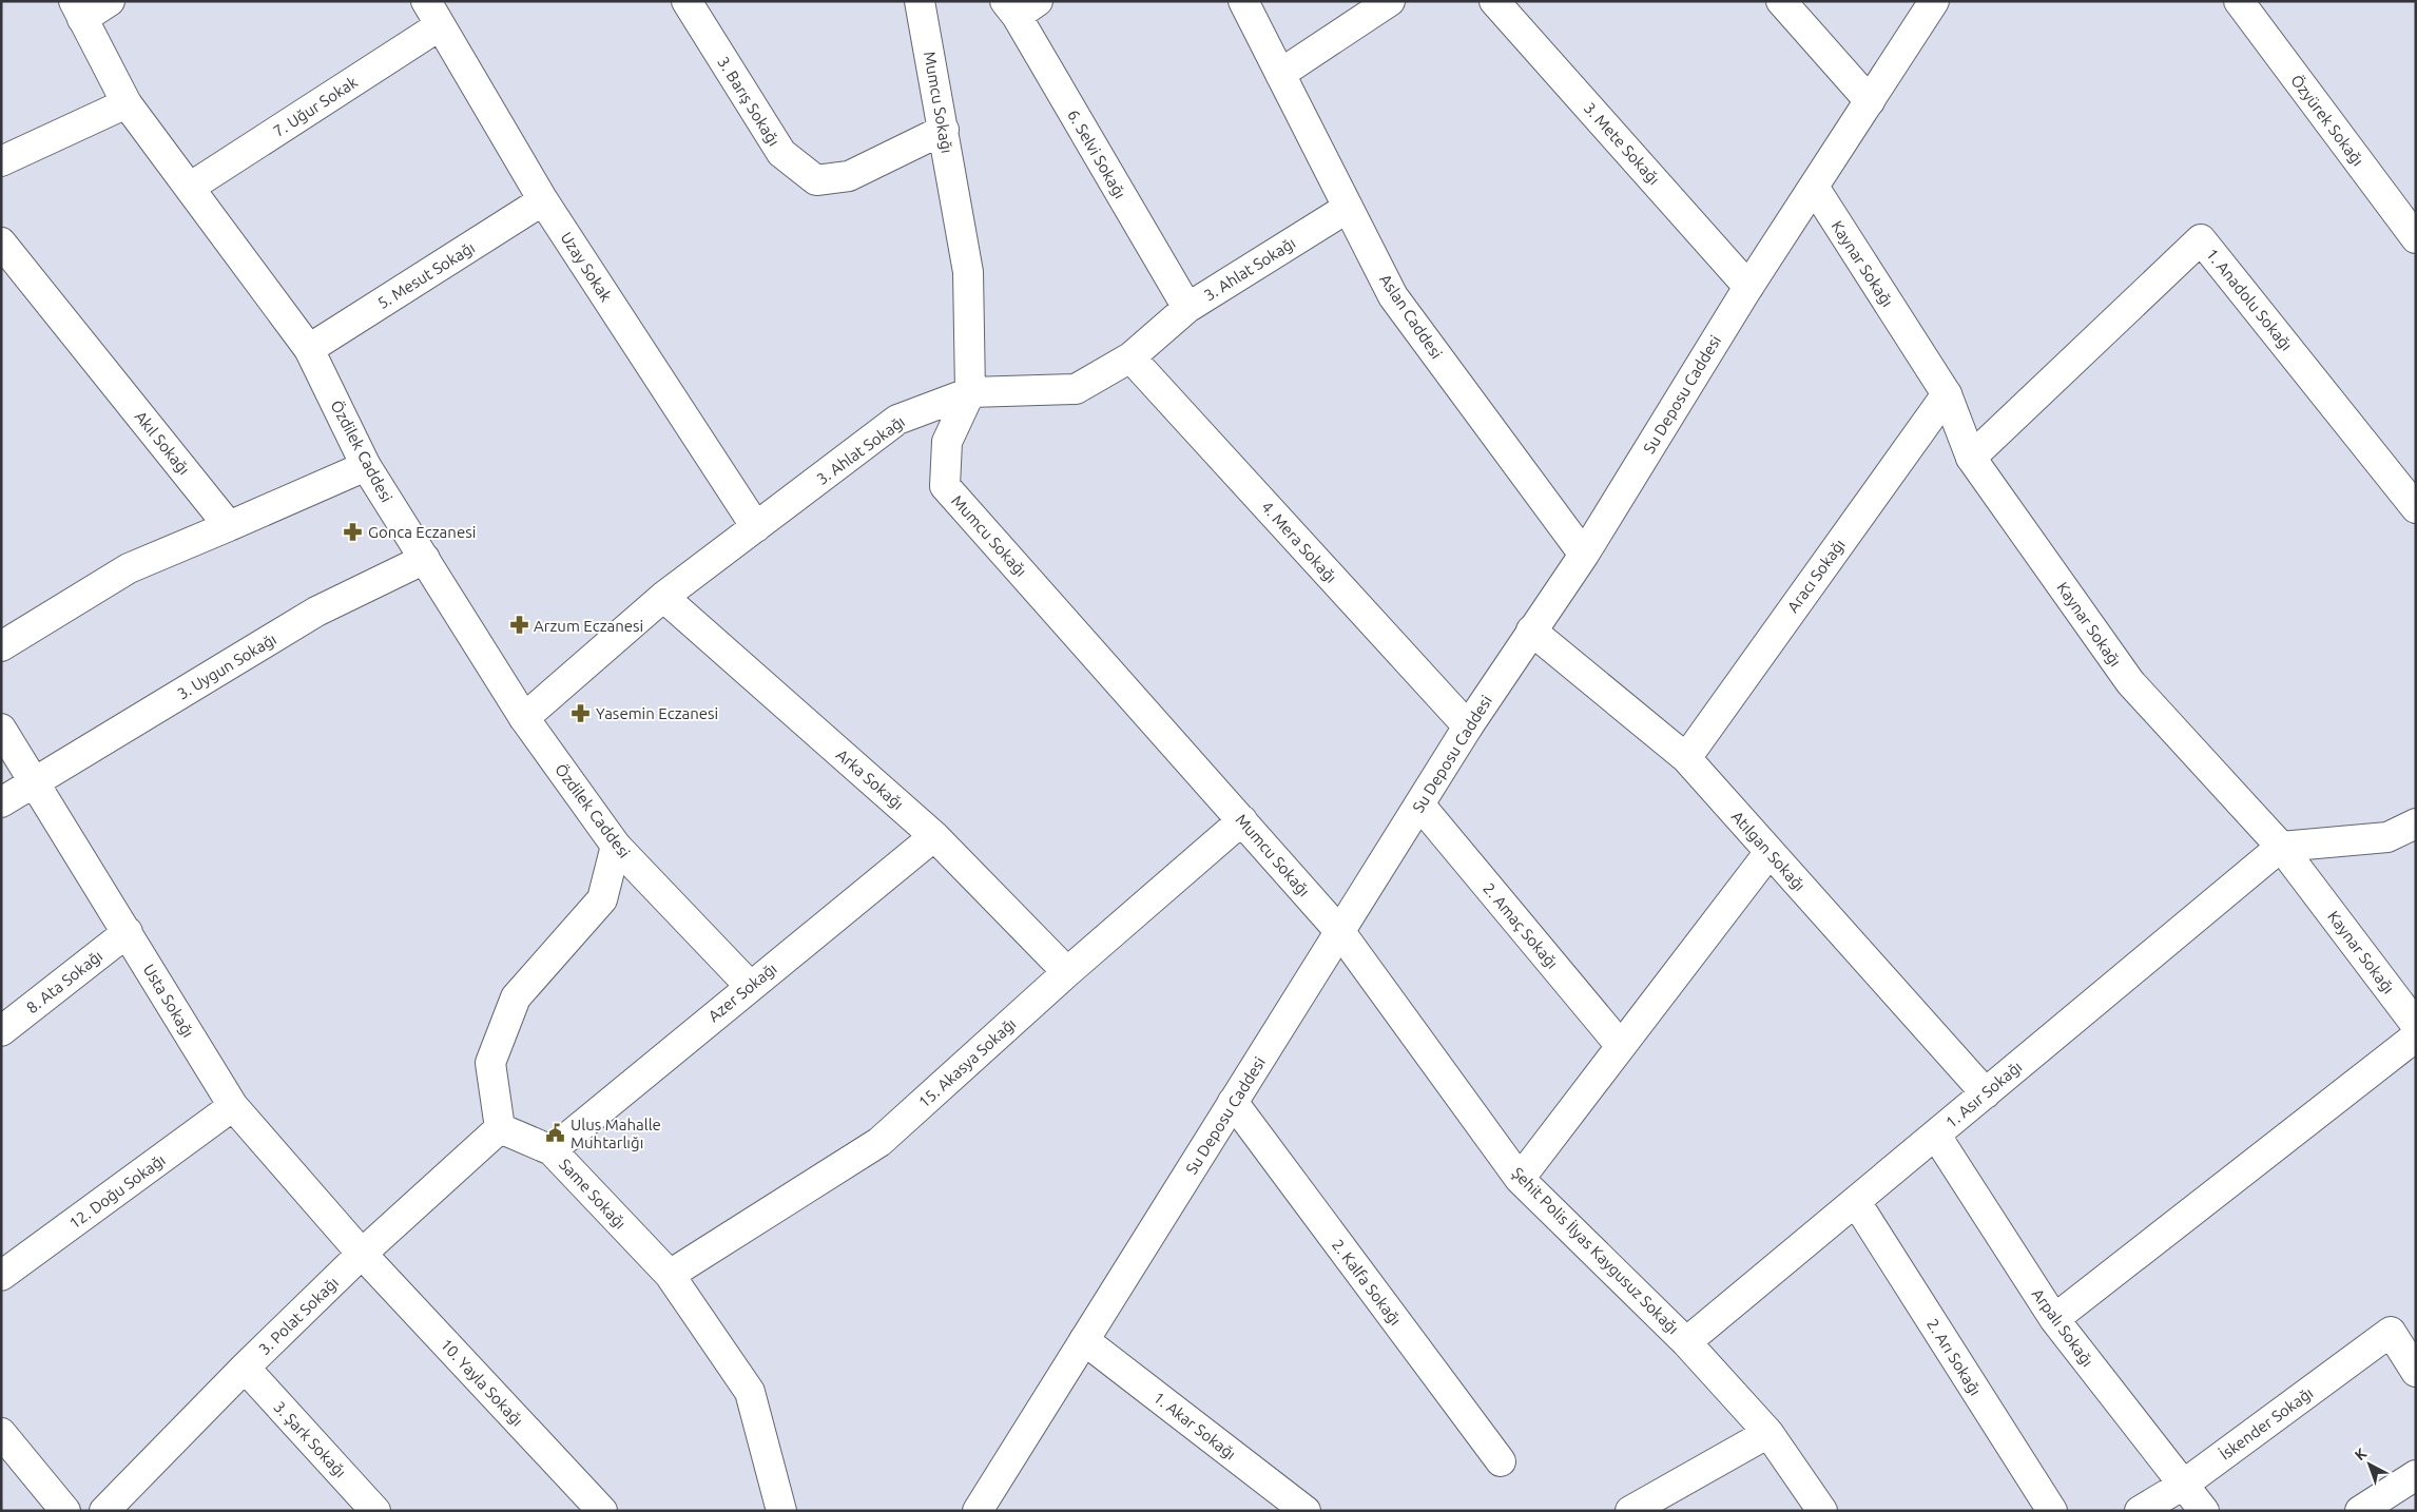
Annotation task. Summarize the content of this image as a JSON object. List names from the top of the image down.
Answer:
{
  "streets": {
    "street": [
      "3. Barış Sokağı",
      "Mumcu Sokağı",
      "7. Uğur Sokak",
      "Özyürek Sokağı",
      "3. Mete Sokağı",
      "6. Selvi Sokağı",
      "Kaynar Sokağı",
      "Uzay Sokak",
      "3. Ahlat Sokağı",
      "5. Mesut Sokağı",
      "1. Anadolu Sokağı",
      "Aslan Caddesi",
      "Su Deposu Caddesi",
      "Akıl Sokağı",
      "Özdilek Caddesi",
      "4. Mera Sokağı",
      "Aracı Sokağı",
      "3. Uygun Sokağı",
      "Arka Sokağı",
      "Atılgan Sokağı",
      "2. Amaç Sokağı",
      "8. Ata Sokağı",
      "Azer Sokağı",
      "Usta Sokağı",
      "15. Akasya Sokağı",
      "1. Asır Sokağı",
      "12. Doğu Sokağı",
      "Same Sokağı",
      "Şehit Polis İlyas Kaygusuz Sokağı",
      "2. Kalfa Sokağı",
      "3. Polat Sokağı",
      "Arpalı Sokağı",
      "2. Arı Sokağı",
      "10. Yayla Sokağı",
      "İskender Sokağı",
      "1. Akar Sokağı",
      "3. Şark Sokağı"
    ]
  },
  "crossings": [
    ["3. Barış Sokağı", "Mumcu Sokağı"],
    ["Mumcu Sokağı", "3. Ahlat Sokağı"],
    ["Mumcu Sokağı", "Su Deposu Caddesi"],
    ["Mumcu Sokağı", "15. Akasya Sokağı"],
    ["Mumcu Sokağı", "Şehit Polis İlyas Kaygusuz Sokağı"],
    ["7. Uğur Sokak", "Uzay Sokak"],
    ["7. Uğur Sokak", "Özdilek Caddesi"],
    ["3. Mete Sokağı", "Su Deposu Caddesi"],
    ["6. Selvi Sokağı", "3. Ahlat Sokağı"],
    ["Kaynar Sokağı", "1. Anadolu Sokağı"],
    ["Kaynar Sokağı", "Su Deposu Caddesi"],
    ["Kaynar Sokağı", "Aracı Sokağı"],
    ["Kaynar Sokağı", "1. Asır Sokağı"],
    ["Uzay Sokak", "3. Ahlat Sokağı"],
    ["Uzay Sokak", "5. Mesut Sokağı"],
    ["3. Ahlat Sokağı", "Aslan Caddesi"],
    ["3. Ahlat Sokağı", "Özdilek Caddesi"],
    ["3. Ahlat Sokağı", "4. Mera Sokağı"],
    ["3. Ahlat Sokağı", "Arka Sokağı"],
    ["5. Mesut Sokağı", "Özdilek Caddesi"],
    ["Aslan Caddesi", "Su Deposu Caddesi"],
    ["Su Deposu Caddesi", "4. Mera Sokağı"],
    ["Su Deposu Caddesi", "Atılgan Sokağı"],
    ["Su Deposu Caddesi", "2. Amaç Sokağı"],
    ["Su Deposu Caddesi", "Şehit Polis İlyas Kaygusuz Sokağı"],
    ["Su Deposu Caddesi", "2. Kalfa Sokağı"],
    ["Su Deposu Caddesi", "1. Akar Sokağı"],
    ["Özdilek Caddesi", "3. Uygun Sokağı"],
    ["Özdilek Caddesi", "Azer Sokağı"],
    ["Aracı Sokağı", "Atılgan Sokağı"],
    ["3. Uygun Sokağı", "Usta Sokağı"],
    ["Arka Sokağı", "Azer Sokağı"],
    ["Arka Sokağı", "15. Akasya Sokağı"],
    ["Atılgan Sokağı", "1. Asır Sokağı"],
    ["8. Ata Sokağı", "Usta Sokağı"],
    ["Azer Sokağı", "Same Sokağı"],
    ["Usta Sokağı", "12. Doğu Sokağı"],
    ["Usta Sokağı", "3. Polat Sokağı"],
    ["Usta Sokağı", "10. Yayla Sokağı"],
    ["15. Akasya Sokağı", "Same Sokağı"],
    ["1. Asır Sokağı", "Şehit Polis İlyas Kaygusuz Sokağı"],
    ["1. Asır Sokağı", "Arpalı Sokağı"],
    ["1. Asır Sokağı", "2. Arı Sokağı"],
    ["Same Sokağı", "3. Polat Sokağı"],
    ["3. Polat Sokağı", "10. Yayla Sokağı"],
    ["3. Polat Sokağı", "3. Şark Sokağı"],
    ["Arpalı Sokağı", "İskender Sokağı"]
  ],
  "places": {
    "pharmacy": ["Gonca Eczanesi", "Arzum Eczanesi", "Yasemin Eczanesi"],
    "public building": ["Ulus Mahalle Muhtarlığı"]
  },
  "north": "top left"
}
